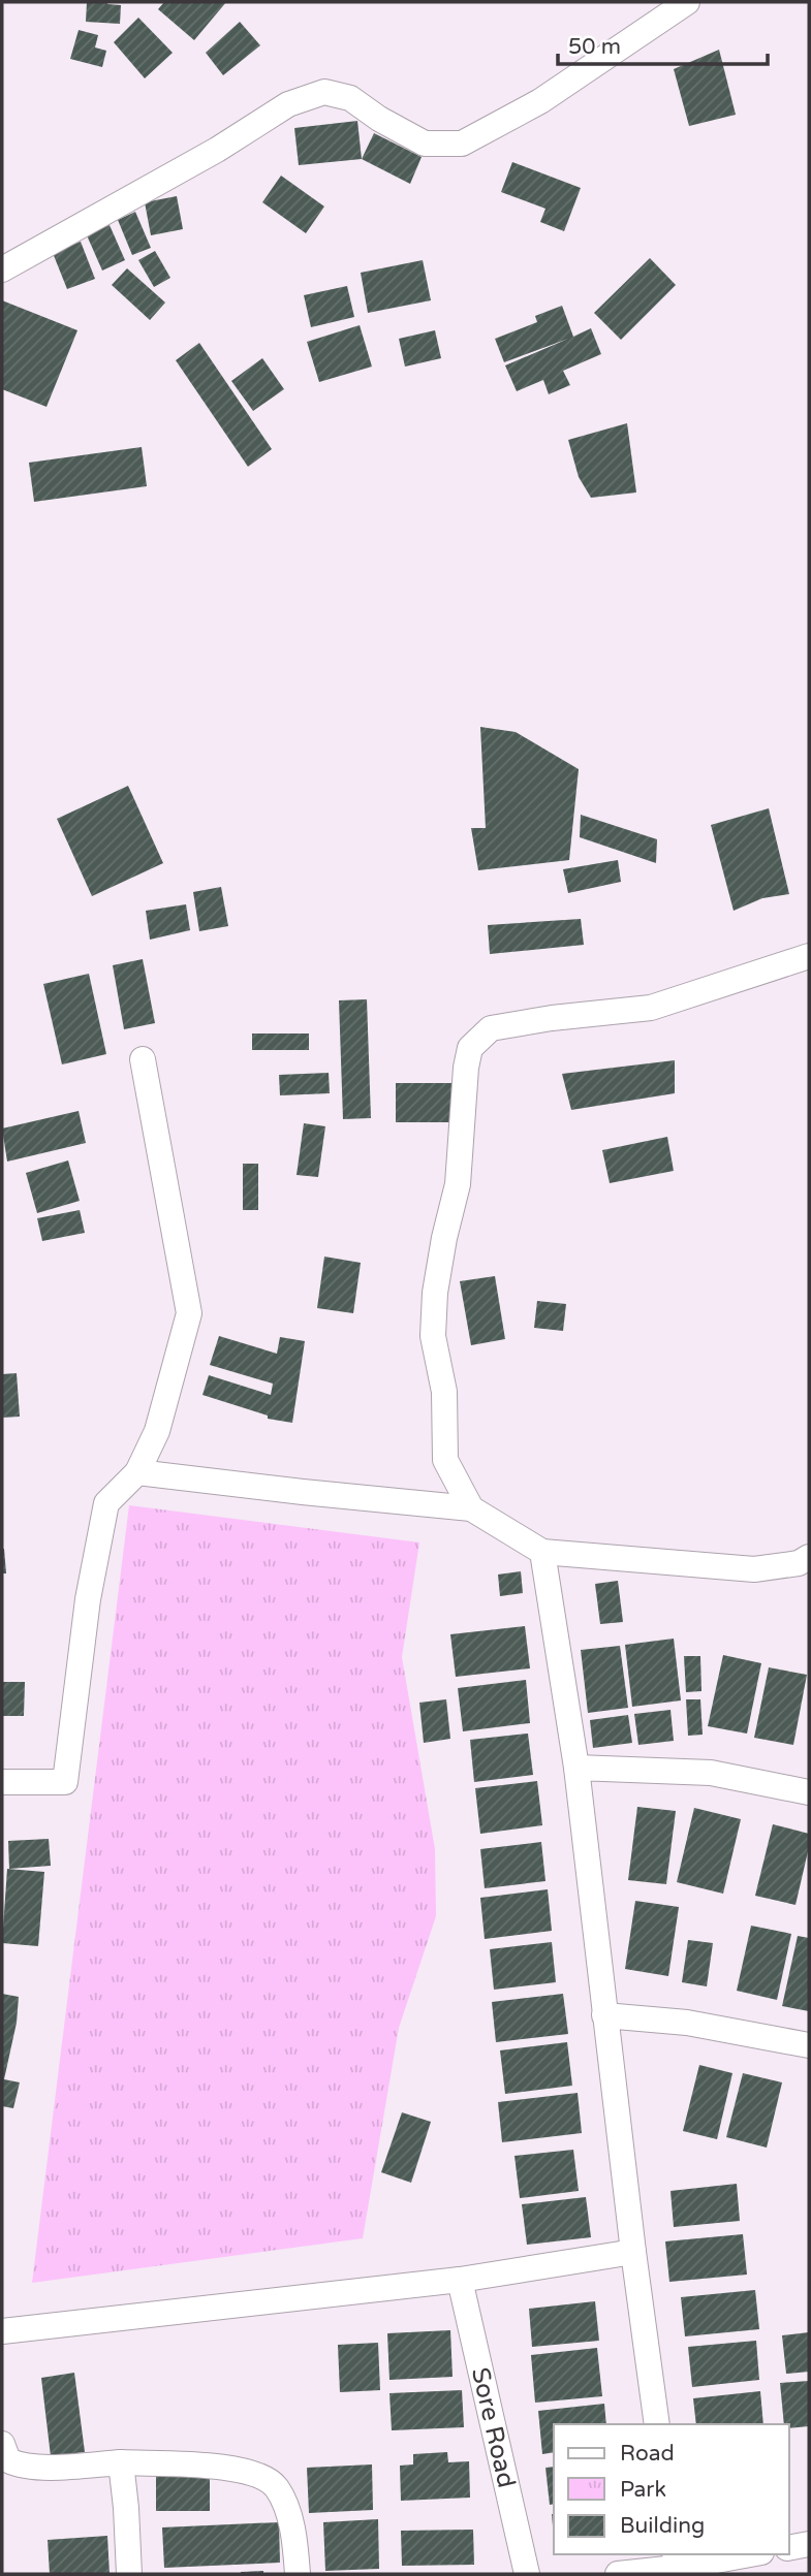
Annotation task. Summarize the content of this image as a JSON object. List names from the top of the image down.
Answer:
{
  "streets": {
    "street": ["Sore Road"]
  },
  "legend": ["Road", "Park", "Building"],
  "scale_bar": "50 m"
}
